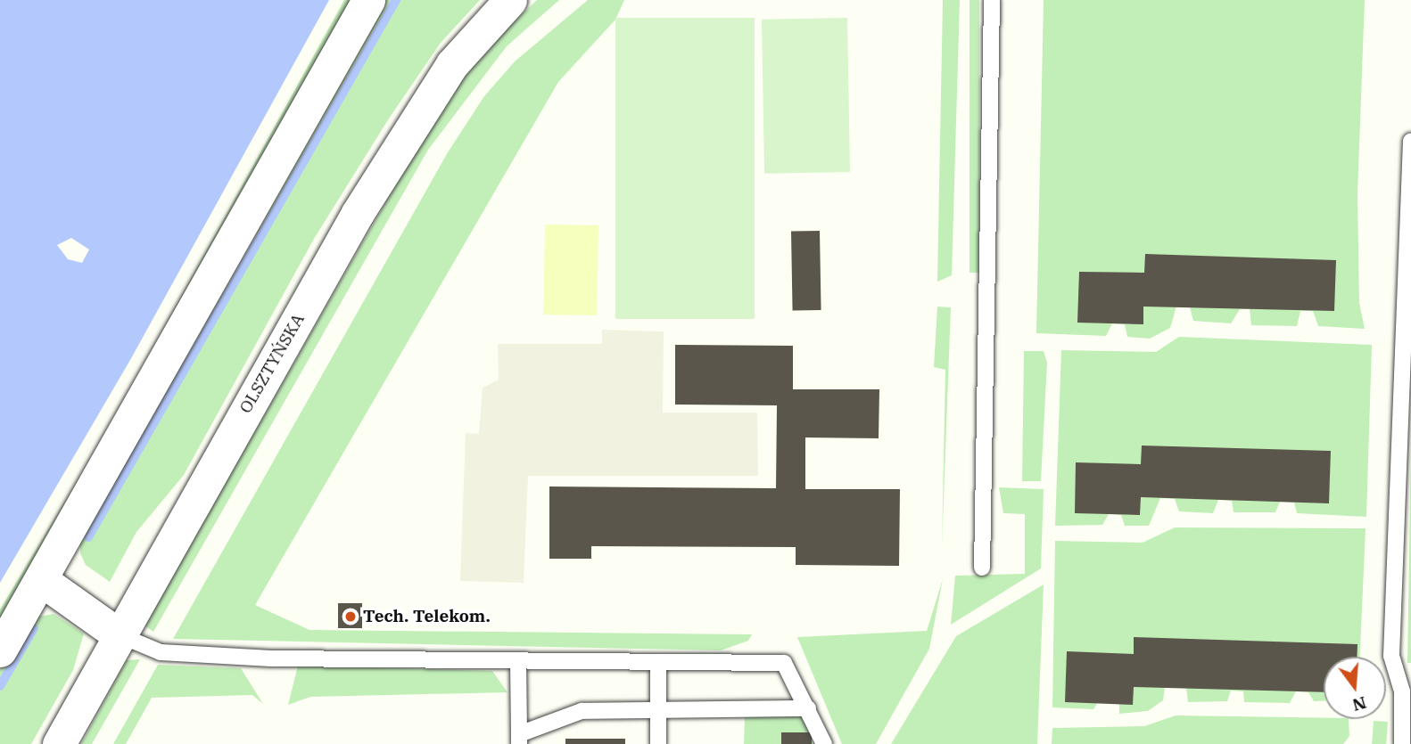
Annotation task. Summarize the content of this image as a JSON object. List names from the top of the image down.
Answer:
{
  "streets": {
    "street": ["OLSZTYŃSKA"]
  },
  "places": ["Tech. Telekom."],
  "north": "bottom"
}
